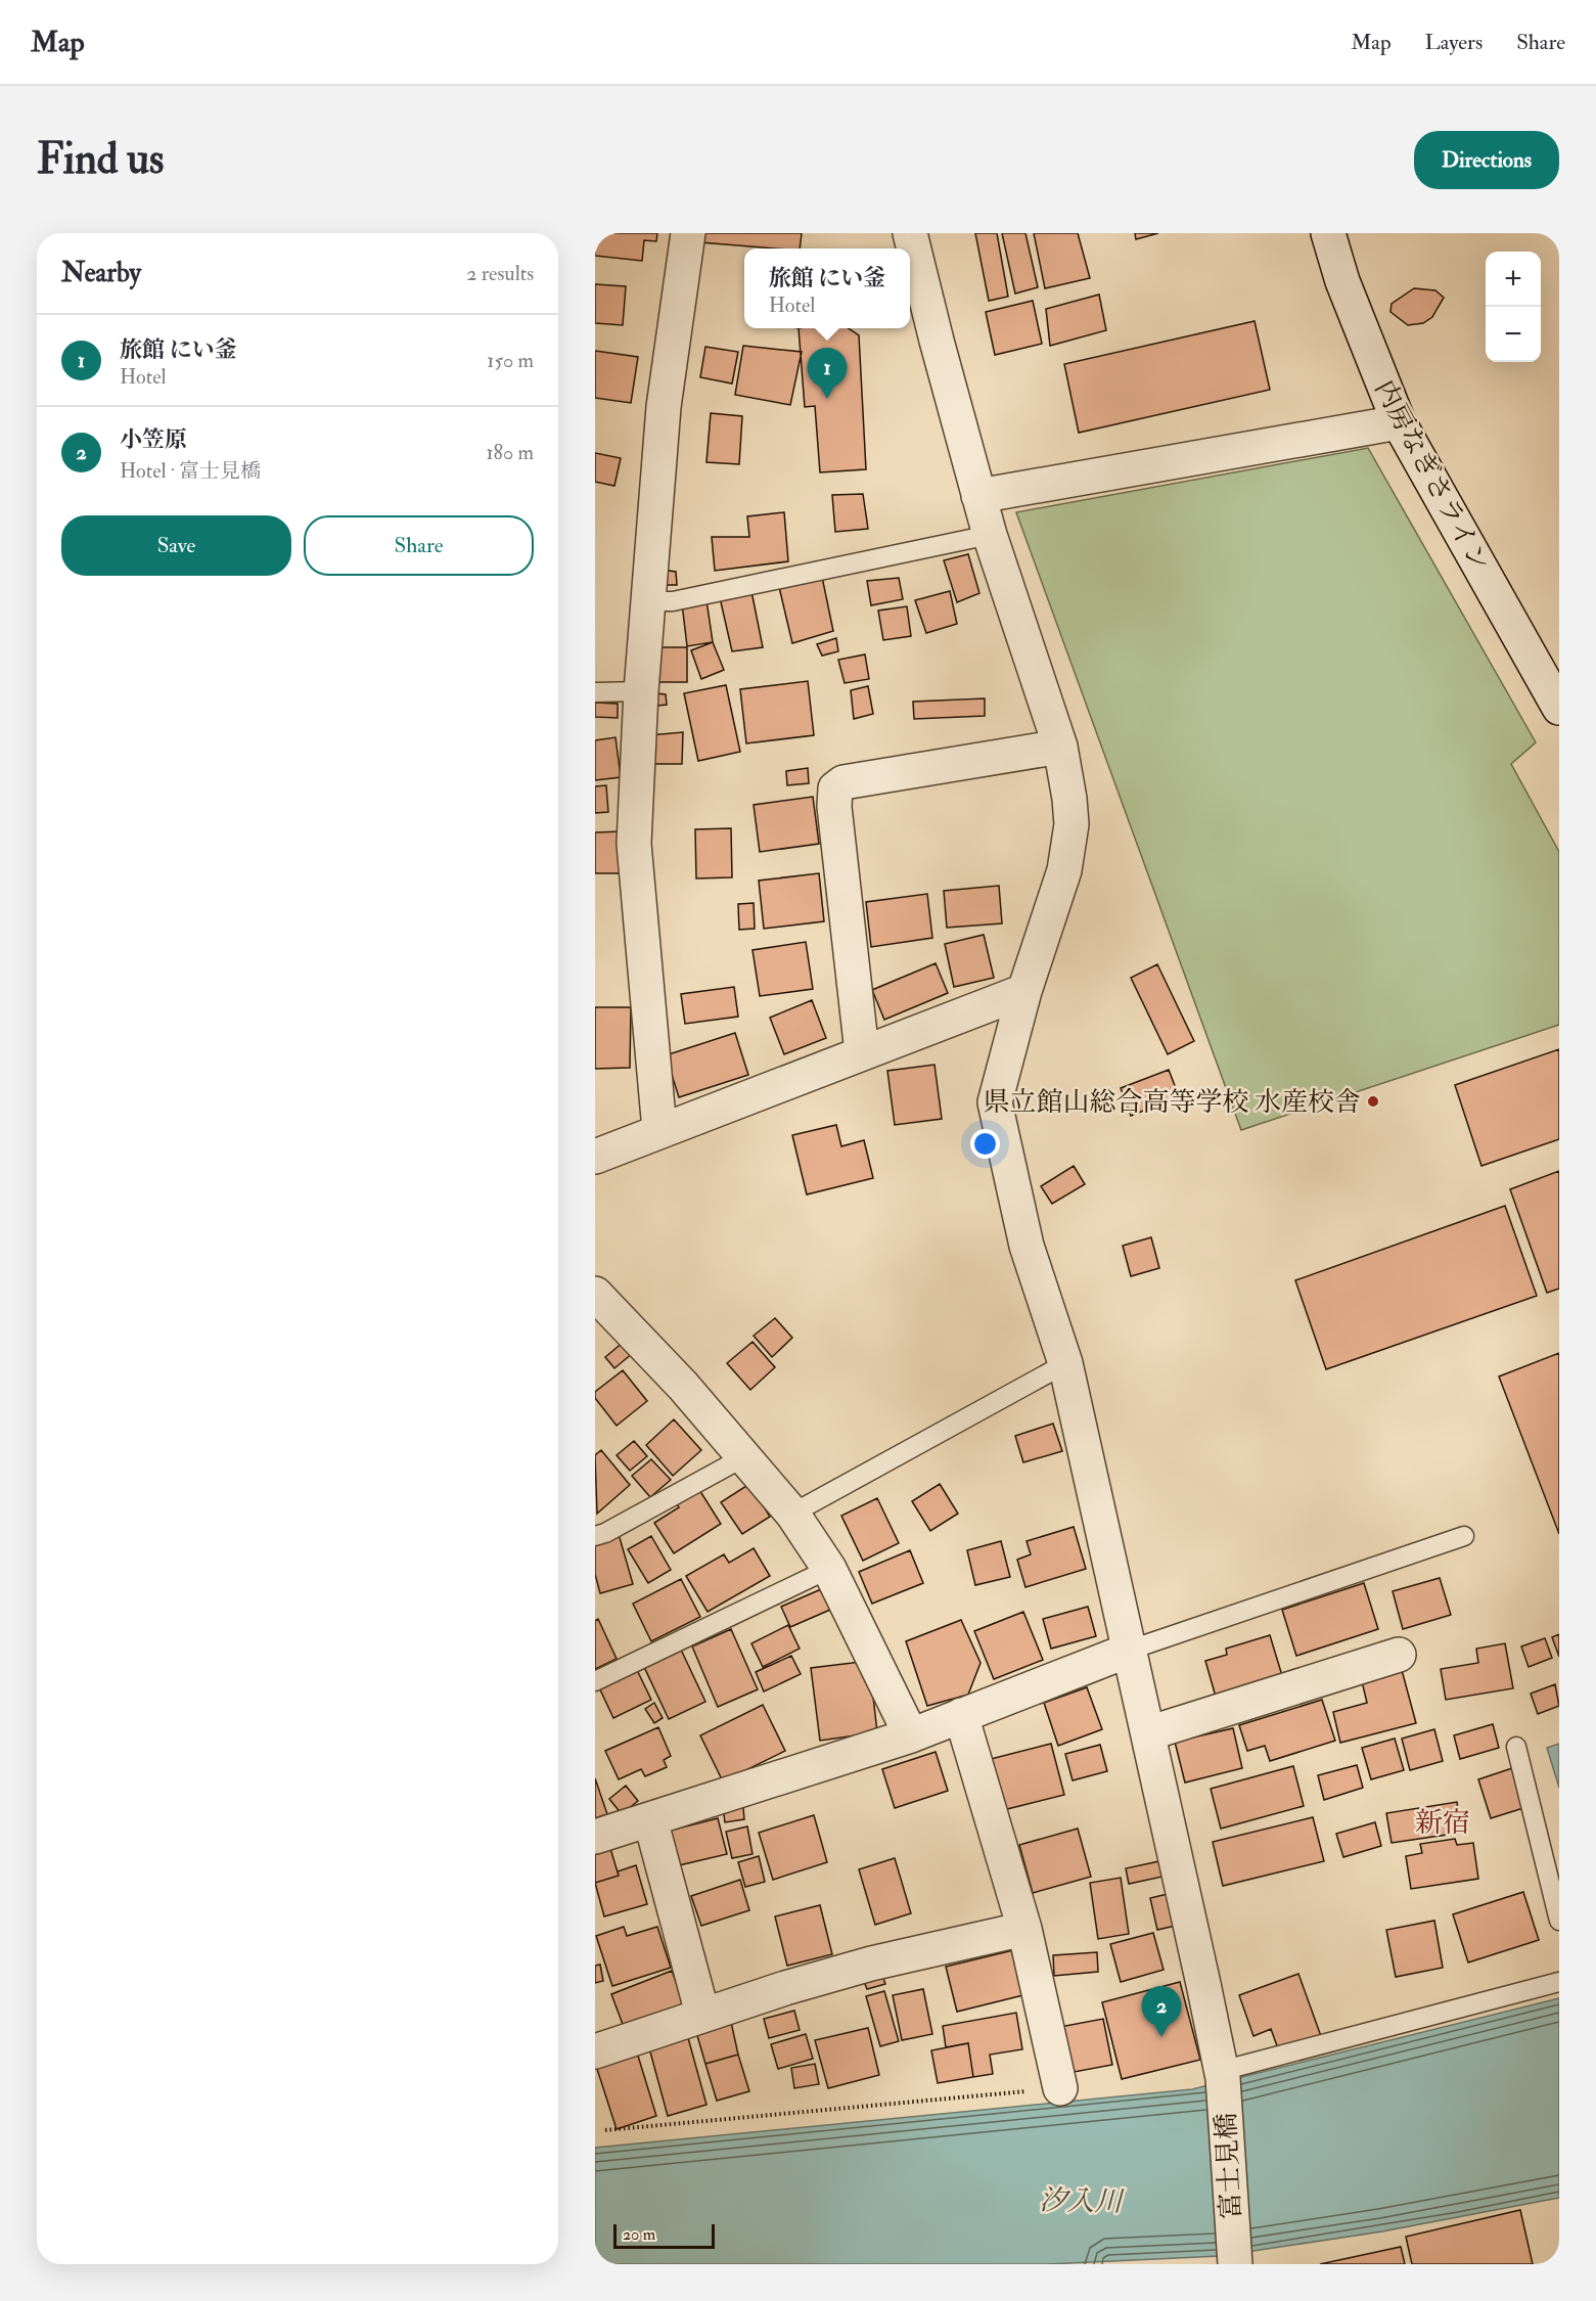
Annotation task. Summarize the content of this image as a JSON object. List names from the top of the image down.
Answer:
{
  "streets": {
    "street": ["内房なぎさライン", "富士見橋"]
  },
  "districts": ["新宿"],
  "water": ["汐入川"],
  "places": ["県立館山総合高等学校 水産校舎"],
  "scale_bar": "20 m",
  "page": {
    "header": "Map",
    "nav": ["Map", "Layers", "Share"],
    "buttons": [
      "Directions",
      ["Save", "Share"]
    ],
    "title": "Find us",
    "heading": ["Nearby", "2 results"],
    "popup": ["旅館 にい釜", "Hotel"],
    "map_buttons": ["+", "−"],
    "list": [
      {
        "mark": "1",
        "name": "旅館 にい釜",
        "note": "Hotel",
        "value": "150 m"
      },
      {
        "mark": "2",
        "name": "小笠原",
        "note": "Hotel · 富士見橋",
        "value": "180 m"
      }
    ],
    "pins": ["1", "2"],
    "scale": "20 m"
  }
}
